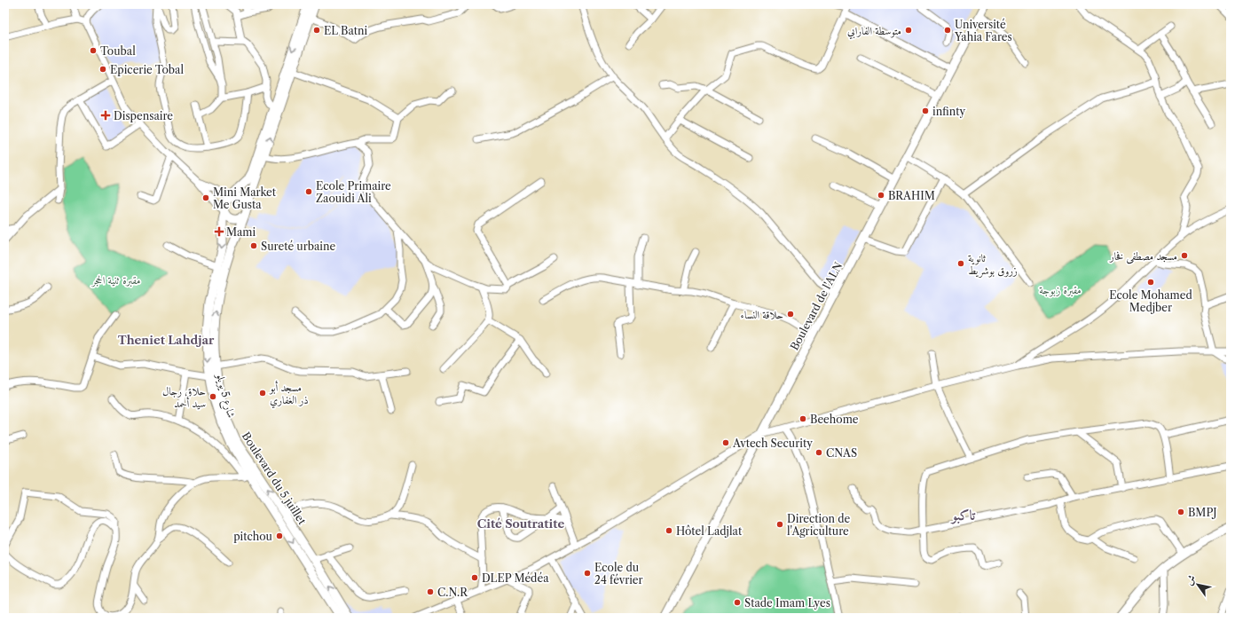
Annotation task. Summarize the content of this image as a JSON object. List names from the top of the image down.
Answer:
{
  "streets": {
    "main road": ["Boulevard de l'ALN", "شارع 5 يويلو", "Boulevard du 5 juillet"]
  },
  "crossings": [
    ["شارع 5 يويلو", "Boulevard du 5 juillet"]
  ],
  "one_way": ["شارع 5 يويلو", "Boulevard du 5 juillet"],
  "districts": ["Theniet Lahdjar", "تاكبو", "Cité Soutratite"],
  "parks": ["مقبرة ثنية الحجر", "مقبرة زبوجة"],
  "places": {
    "other": [
      "EL Batni",
      "متوسطة الفارابي",
      "Université Yahia Fares",
      "Toubal",
      "Epicerie Tobal",
      "infinty",
      "Ecole Primaire Zaouidi Ali",
      "BRAHIM",
      "Mini Market Me Gusta",
      "Sureté urbaine",
      "مسجد مصطفى فخار",
      "ثانوية زروق بوشريط",
      "Ecole Mohamed Medjber",
      "حلاقة النساء",
      "مسجد أبو ذر الغفاري",
      "حلاق رجال سيد أحمد",
      "Beehome",
      "Avtech Security",
      "CNAS",
      "BMPJ",
      "Direction de l'Agriculture",
      "Hôtel Ladjlat",
      "pitchou",
      "Ecole du 24 février",
      "DLEP Médéa",
      "C.N.R",
      "Stade Imam Lyes"
    ],
    "health": ["Dispensaire", "Mami"]
  },
  "north": "top left"
}
